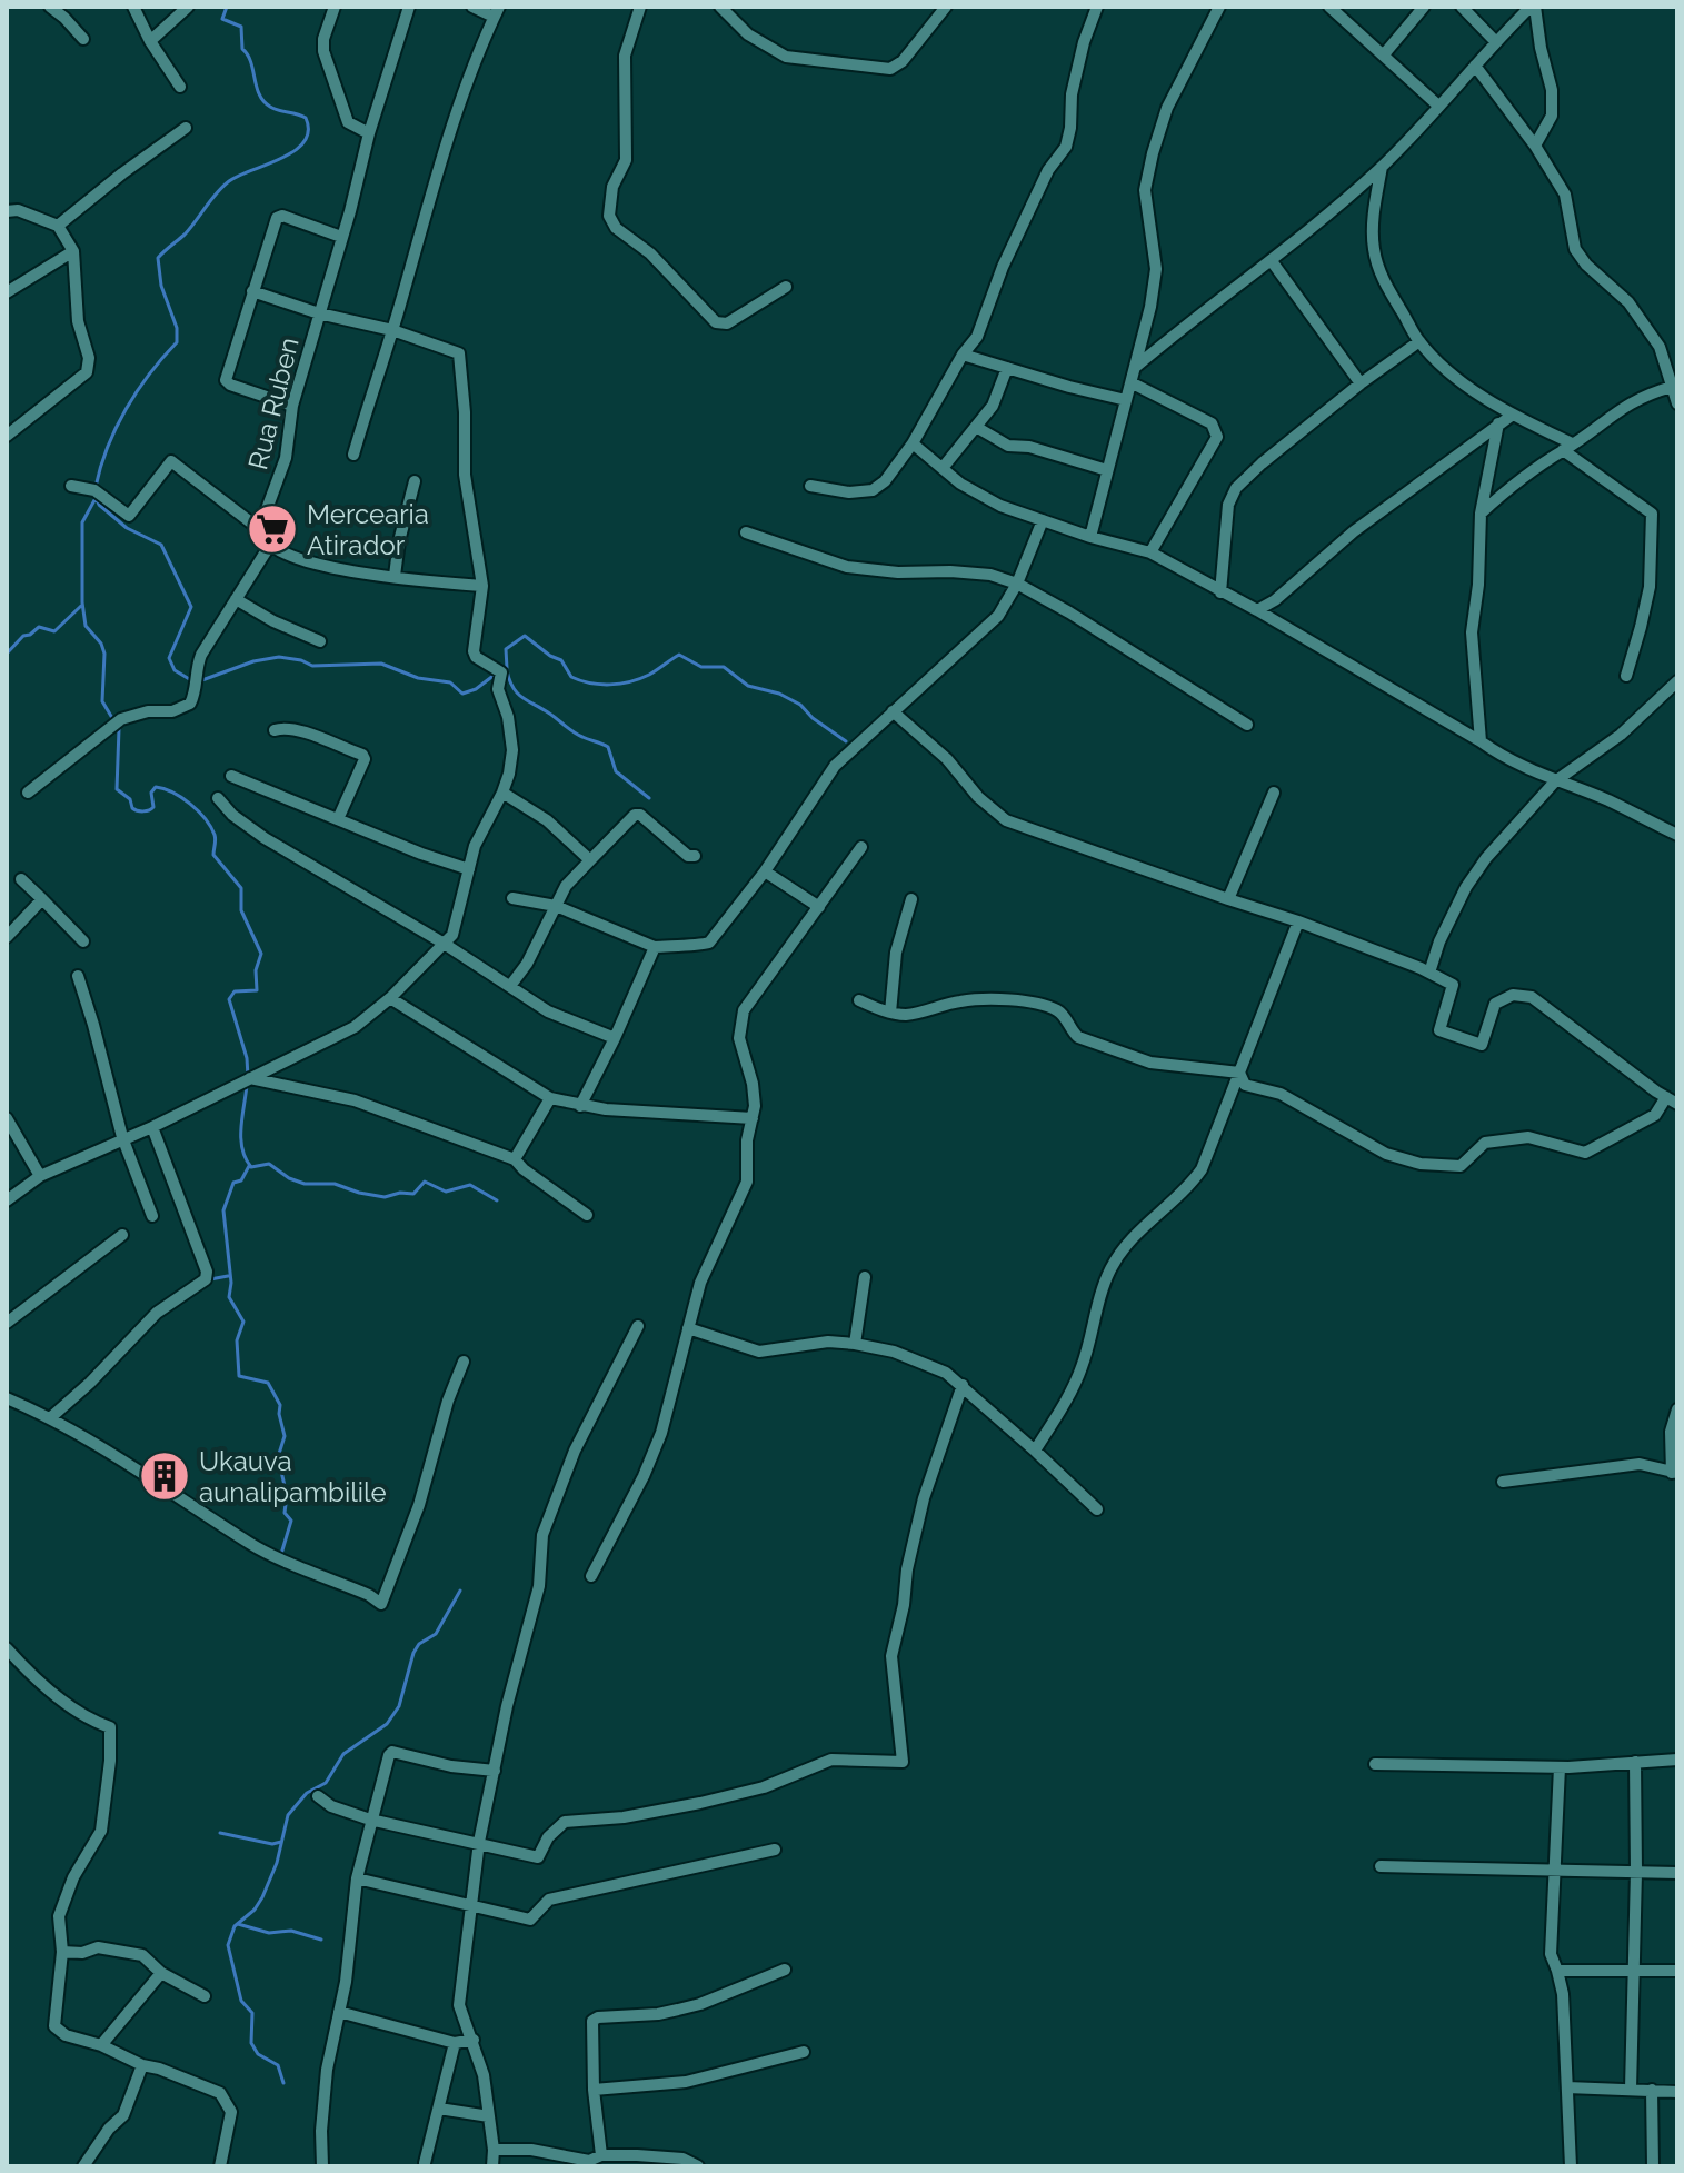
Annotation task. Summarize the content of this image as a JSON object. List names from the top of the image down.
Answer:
{
  "streets": {
    "street": ["Rua Ruben"]
  },
  "places": {
    "supermarket": ["Mercearia Atirador"],
    "building": ["Ukauva aunalipambilile"]
  }
}
